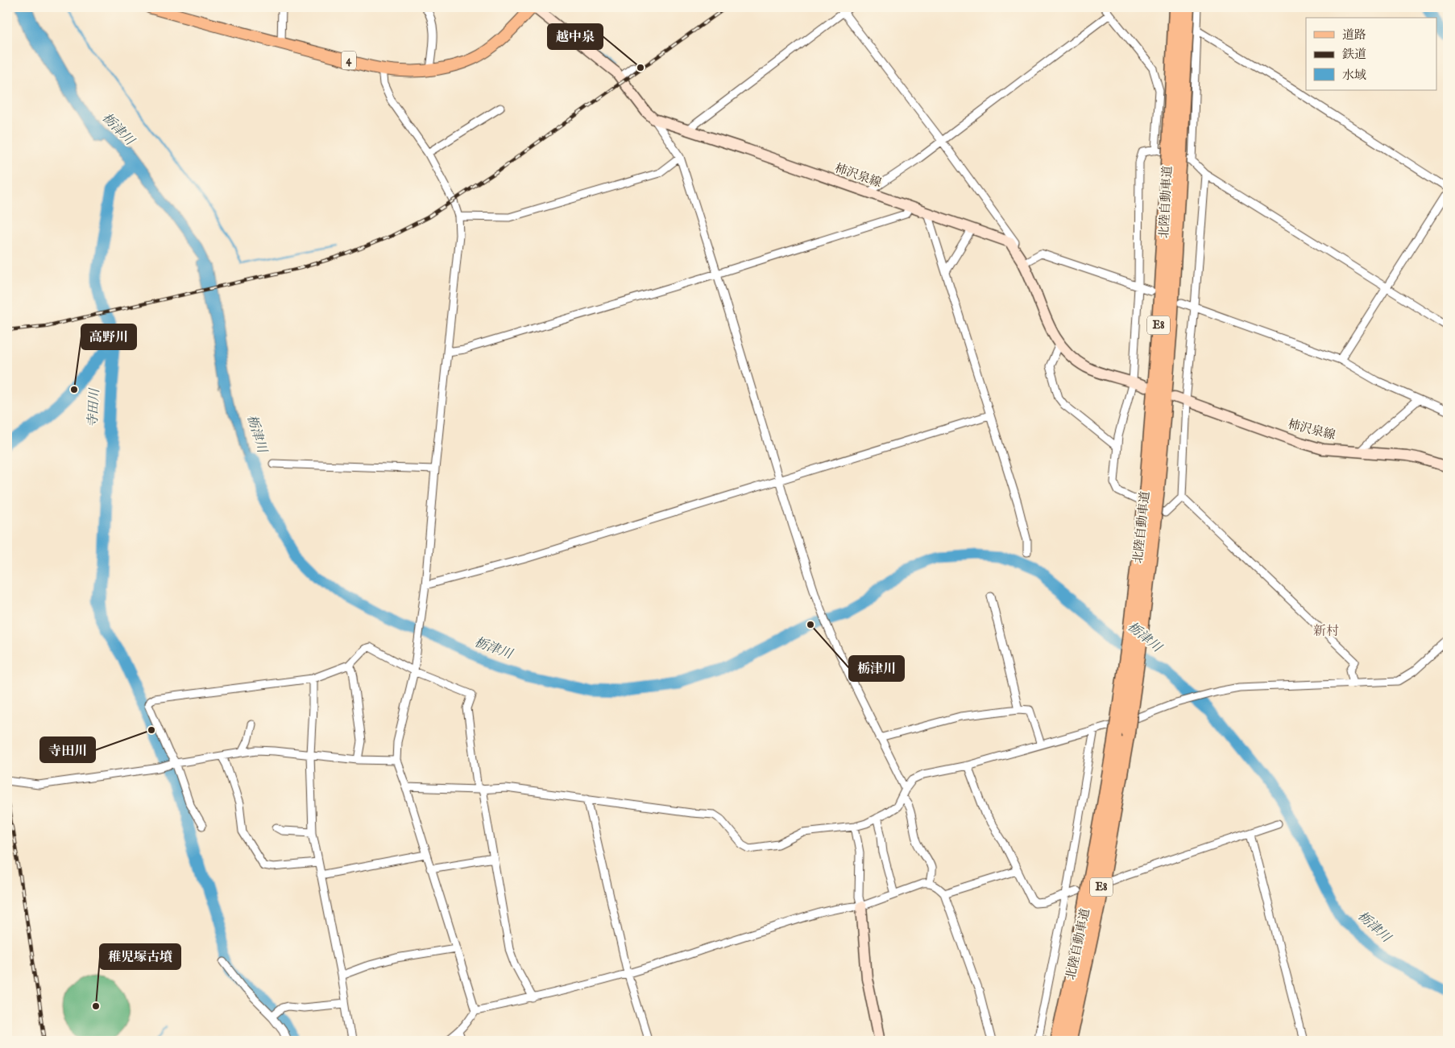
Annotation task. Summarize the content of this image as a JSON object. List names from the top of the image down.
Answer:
{
  "streets": {
    "highway": ["北陸自動車道", "E8"],
    "main road": ["4", "柿沢泉線"]
  },
  "districts": ["新村"],
  "water": ["栃津川", "寺田川"],
  "places": [
    "越中泉",
    "高野川",
    "栃津川",
    "寺田川",
    "稚児塚古墳"
  ],
  "legend": ["道路", "鉄道", "水域"]
}
